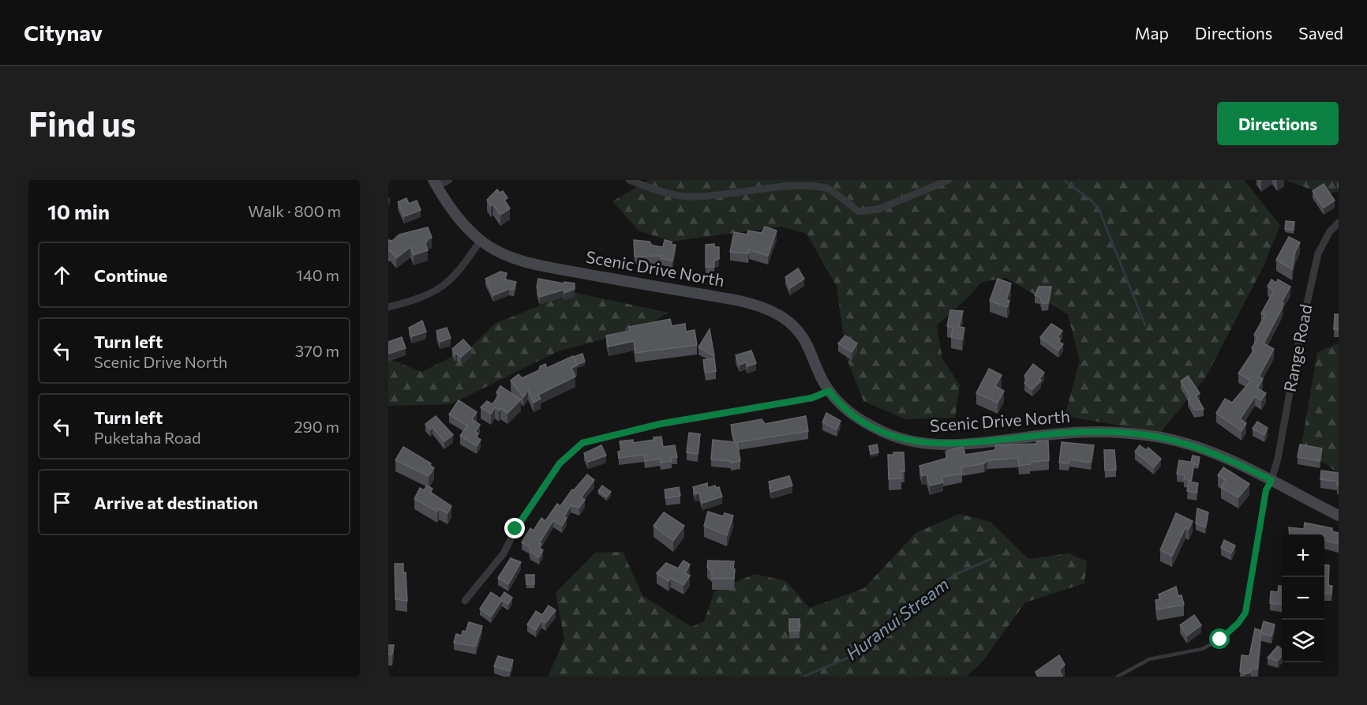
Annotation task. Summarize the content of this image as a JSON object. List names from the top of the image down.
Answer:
{
  "streets": {
    "main road": ["Scenic Drive North"],
    "street": ["Range Road"]
  },
  "crossings": [
    ["Scenic Drive North", "Range Road"]
  ],
  "water": ["Huranui Stream"],
  "page": {
    "header": "Citynav",
    "nav": ["Map", "Directions", "Saved"],
    "buttons": "Directions",
    "title": "Find us",
    "heading": ["10 min", "Walk · 800 m"],
    "list": [
      ["Continue", "140 m"],
      ["Turn left", "Scenic Drive North", "370 m"],
      ["Turn left", "Puketaha Road", "290 m"],
      "Arrive at destination"
    ],
    "map_buttons": ["+", "−"]
  }
}
